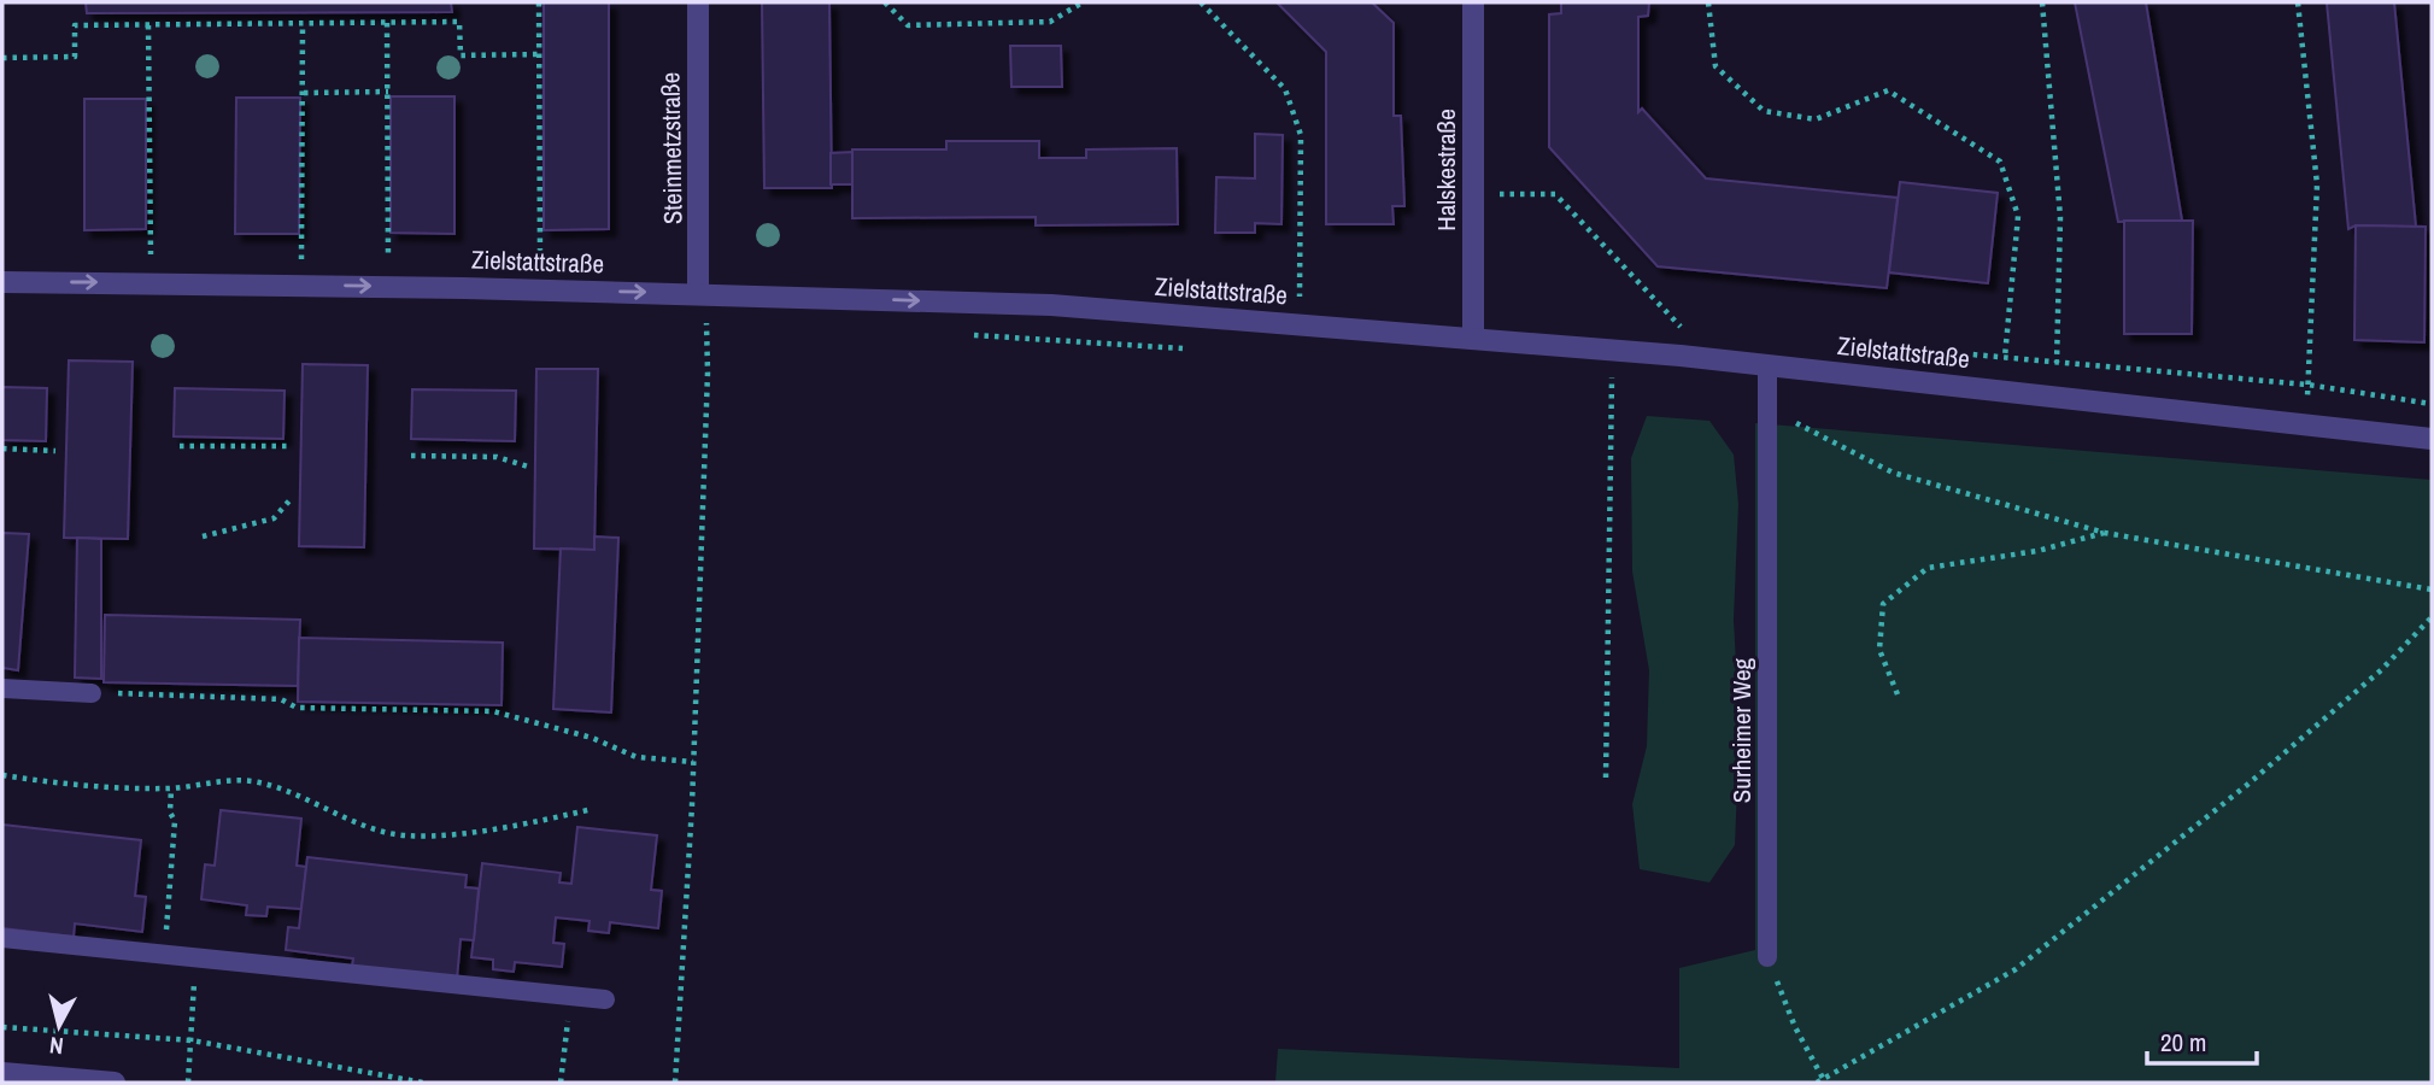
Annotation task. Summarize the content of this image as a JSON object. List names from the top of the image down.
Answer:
{
  "streets": {
    "street": ["Steinmetzstraße", "Halskestraße", "Zielstattstraße"],
    "lane": ["Surheimer Weg"]
  },
  "crossings": [
    ["Steinmetzstraße", "Zielstattstraße"],
    ["Halskestraße", "Zielstattstraße"],
    ["Zielstattstraße", "Surheimer Weg"]
  ],
  "one_way": ["Zielstattstraße"],
  "scale_bar": "20 m",
  "north": "bottom"
}
